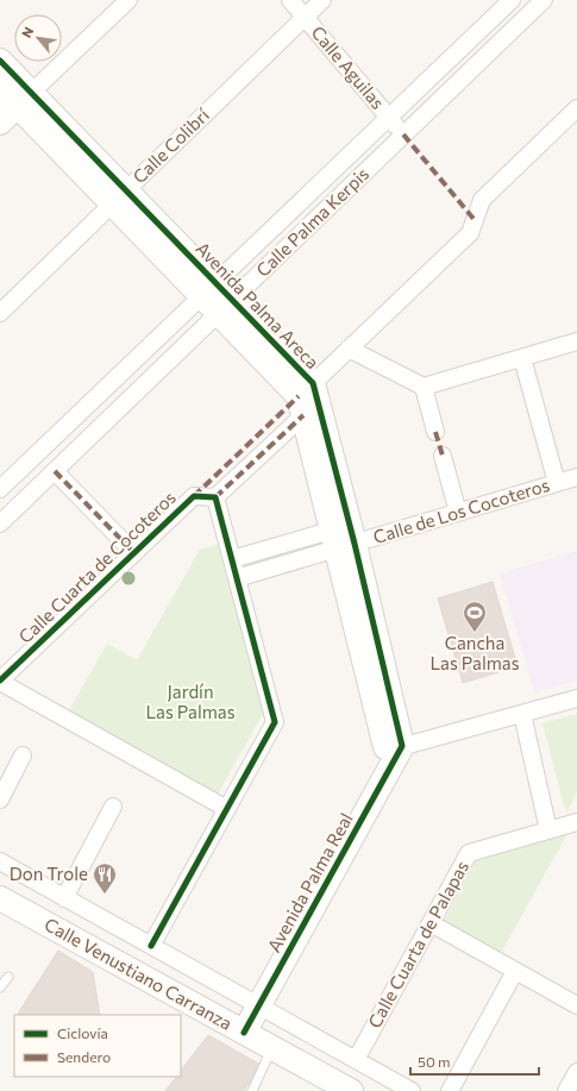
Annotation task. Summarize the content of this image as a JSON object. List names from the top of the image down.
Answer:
{
  "streets": {
    "street": [
      "Calle Aguilas",
      "Calle Colibrí",
      "Calle Palma Kerpis",
      "Avenida Palma Areca",
      "Calle de Los Cocoteros",
      "Calle Cuarta de Cocoteros",
      "Avenida Palma Real",
      "Calle Cuarta de Palapas",
      "Calle Venustiano Carranza"
    ]
  },
  "crossings": [
    ["Calle Aguilas", "Calle Colibrí"],
    ["Calle Aguilas", "Calle Palma Kerpis"],
    ["Calle Colibrí", "Avenida Palma Areca"],
    ["Calle Palma Kerpis", "Avenida Palma Areca"],
    ["Avenida Palma Areca", "Calle de Los Cocoteros"],
    ["Avenida Palma Areca", "Avenida Palma Real"],
    ["Avenida Palma Real", "Calle Venustiano Carranza"],
    ["Calle Cuarta de Palapas", "Calle Venustiano Carranza"]
  ],
  "parks": ["Jardín Las Palmas"],
  "places": {
    "sports": ["Cancha Las Palmas"],
    "restaurant": ["Don Trole"]
  },
  "legend": ["Ciclovía", "Sendero"],
  "scale_bar": "50 m",
  "north": "top left"
}
